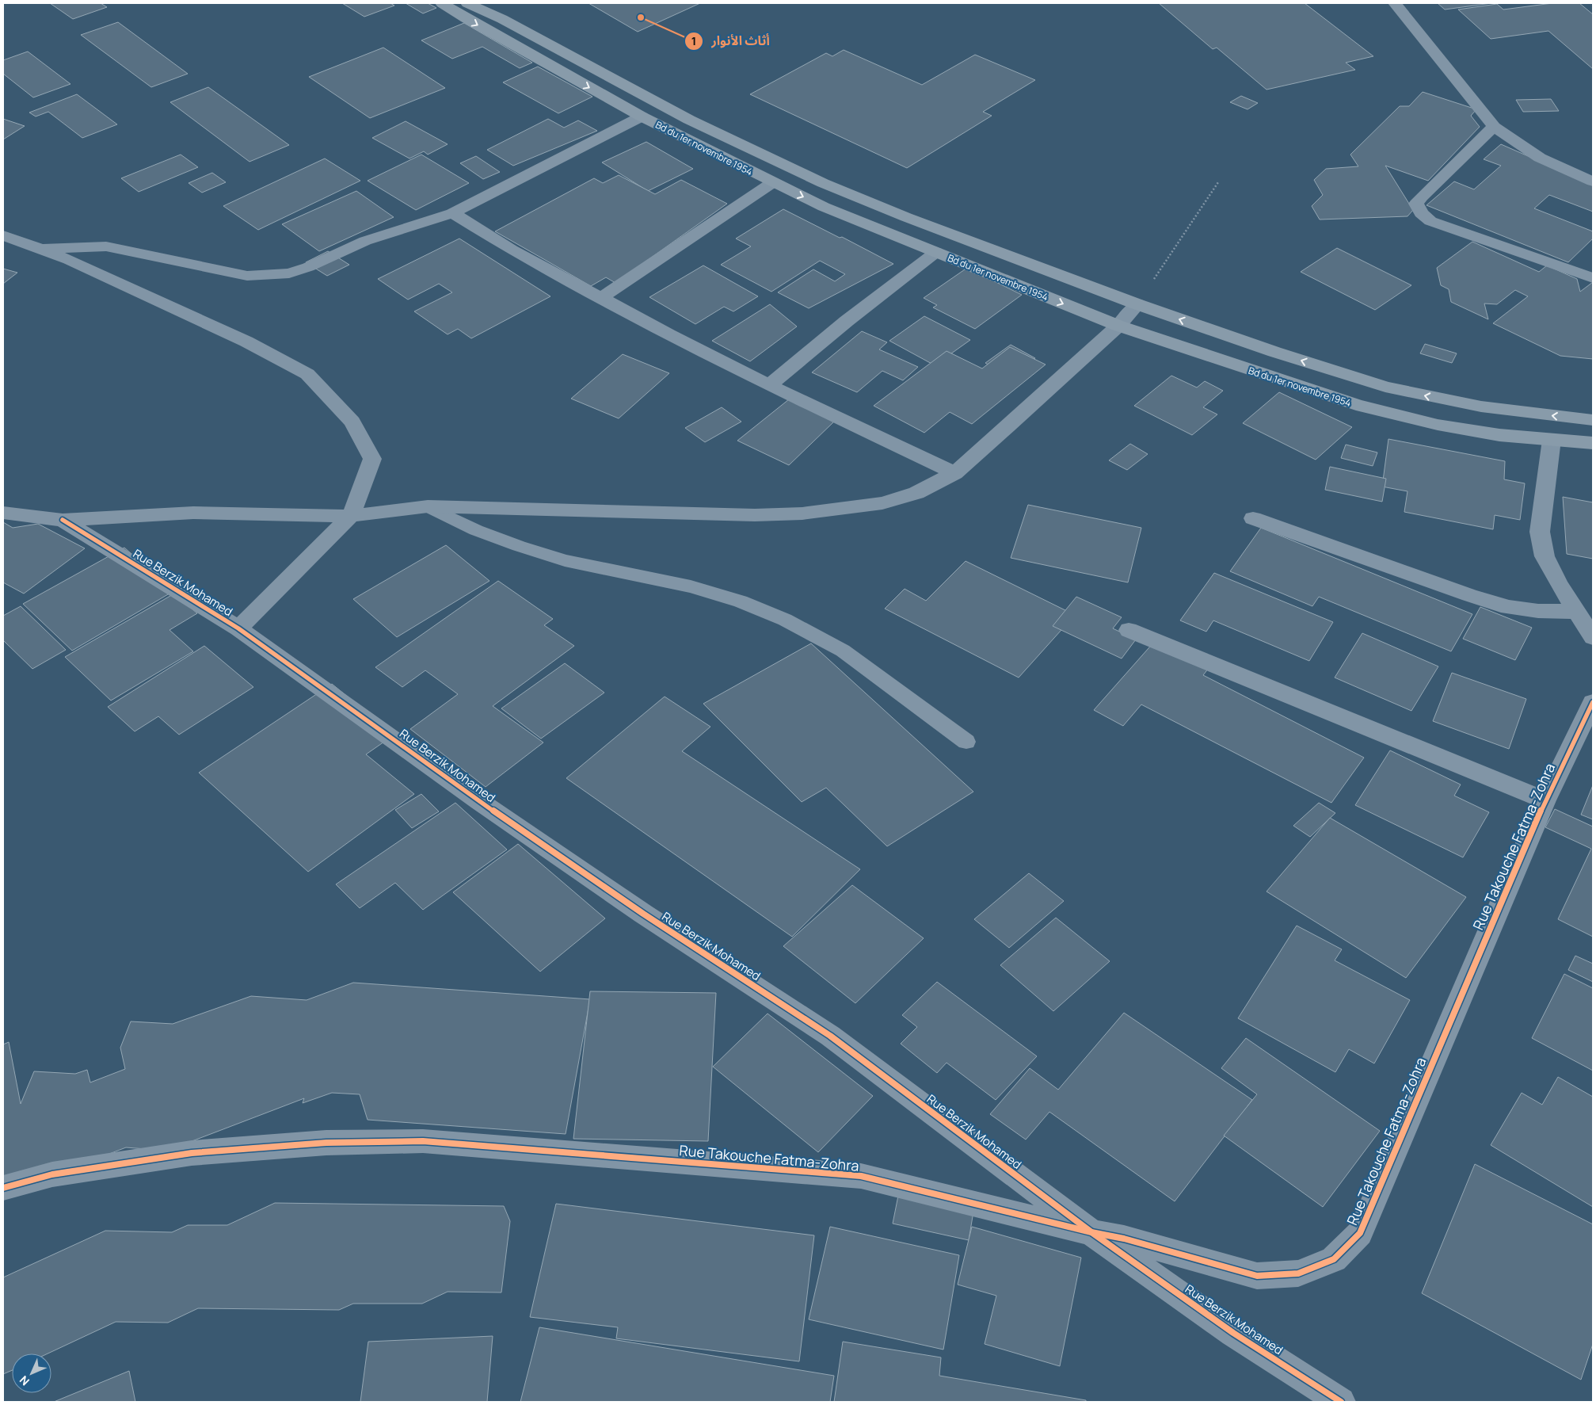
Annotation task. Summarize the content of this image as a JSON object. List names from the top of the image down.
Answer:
{
  "streets": {
    "street": ["Bd du 1er novembre 1954", "Rue Berzik Mohamed", "Rue Takouche Fatma-Zohra"]
  },
  "crossings": [
    ["Rue Berzik Mohamed", "Rue Takouche Fatma-Zohra"]
  ],
  "places": ["أثاث الأنوار"],
  "north": "bottom left"
}
